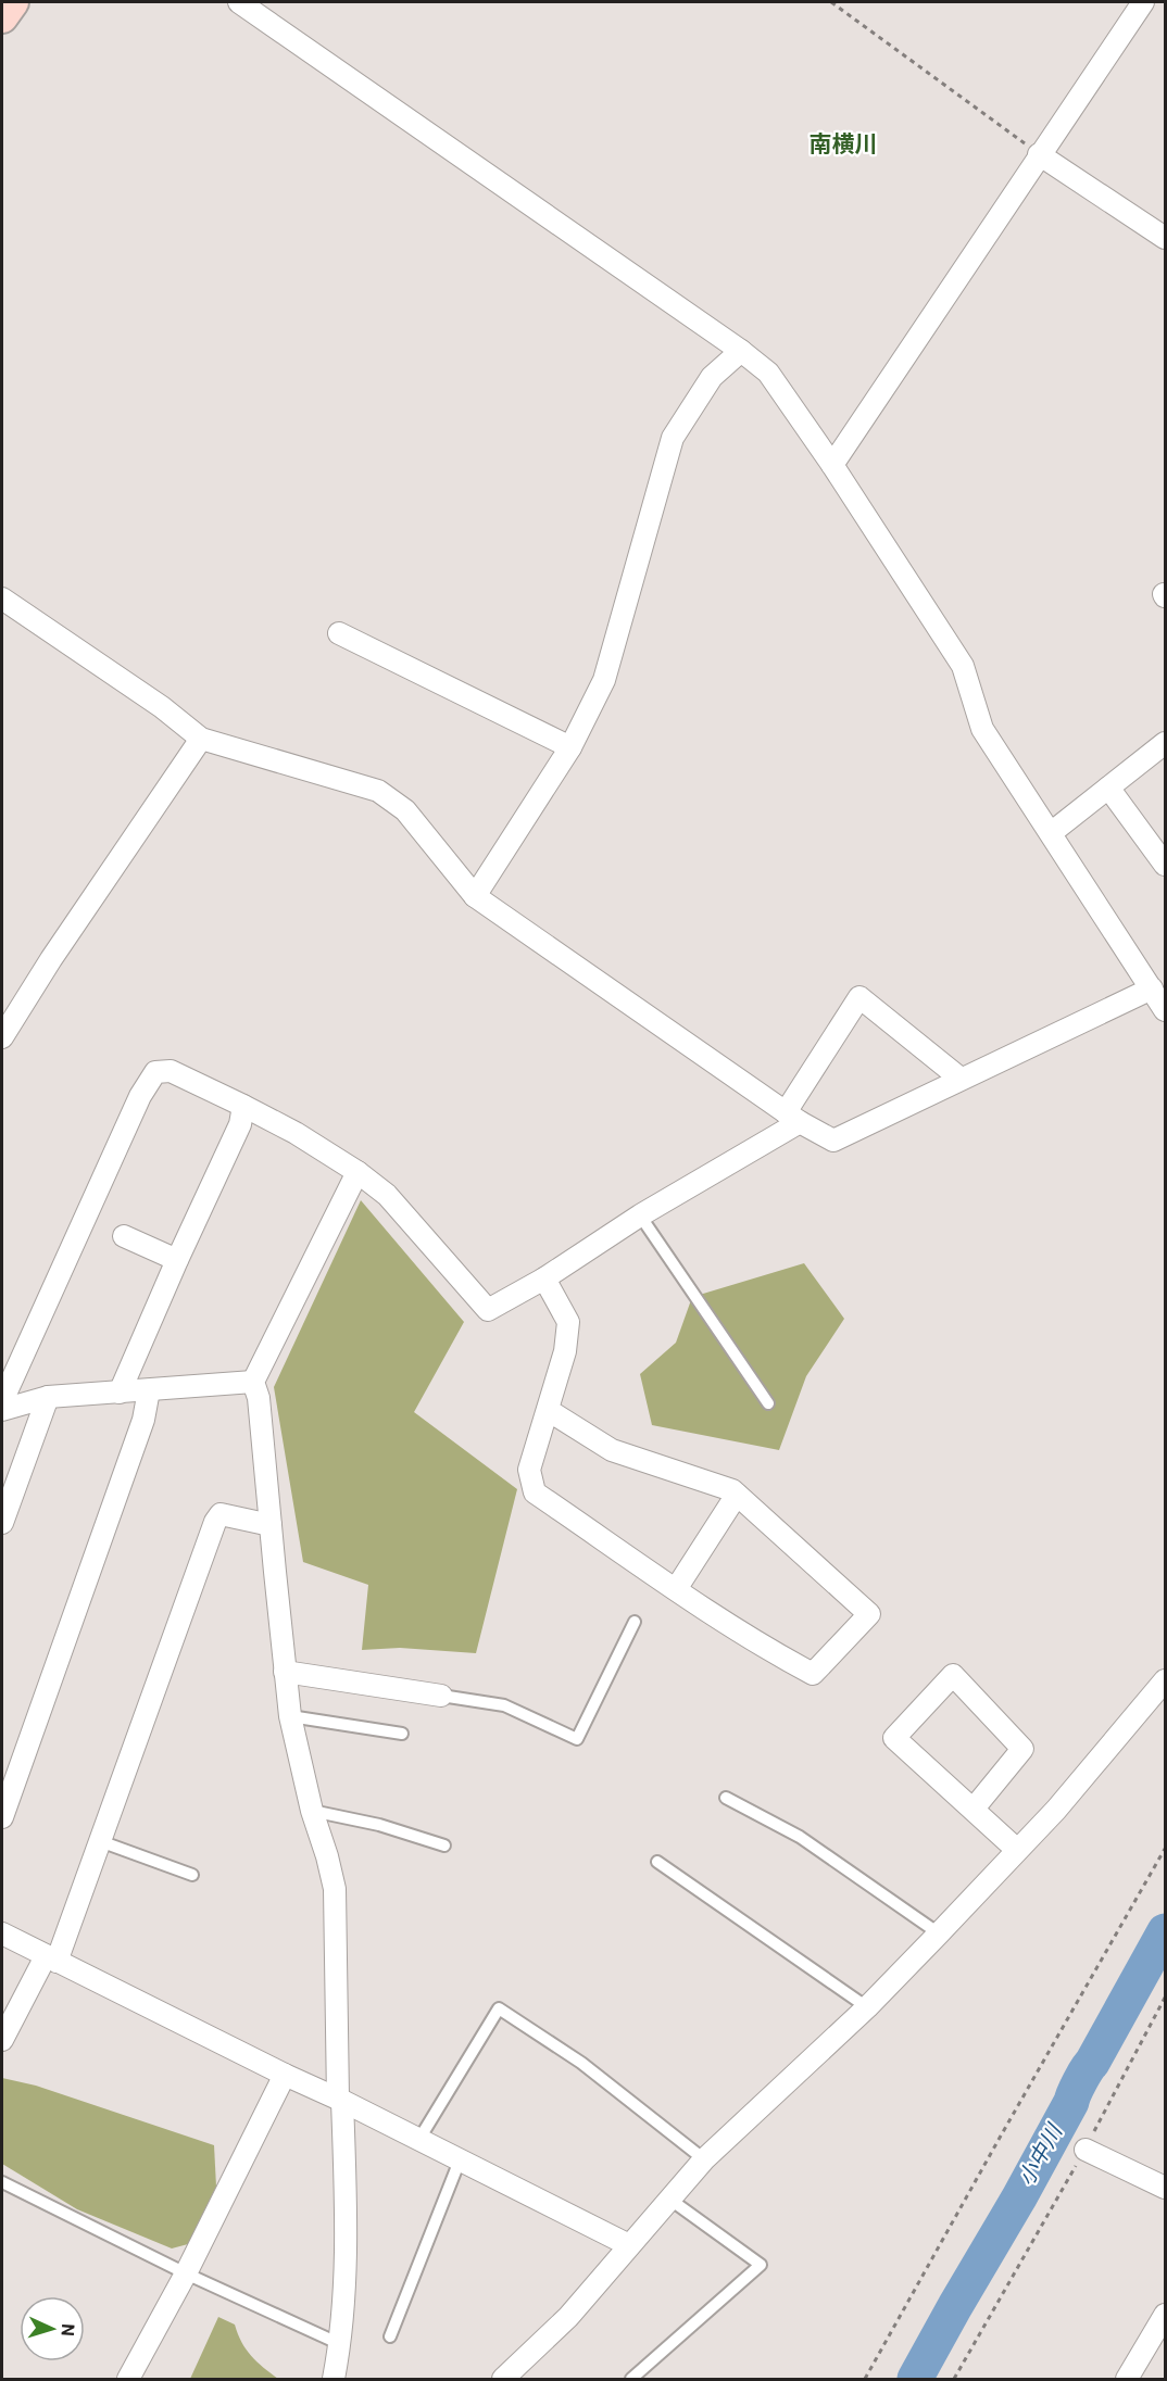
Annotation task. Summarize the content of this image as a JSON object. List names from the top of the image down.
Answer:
{
  "districts": ["南横川"],
  "water": ["小中川"],
  "north": "right"
}
